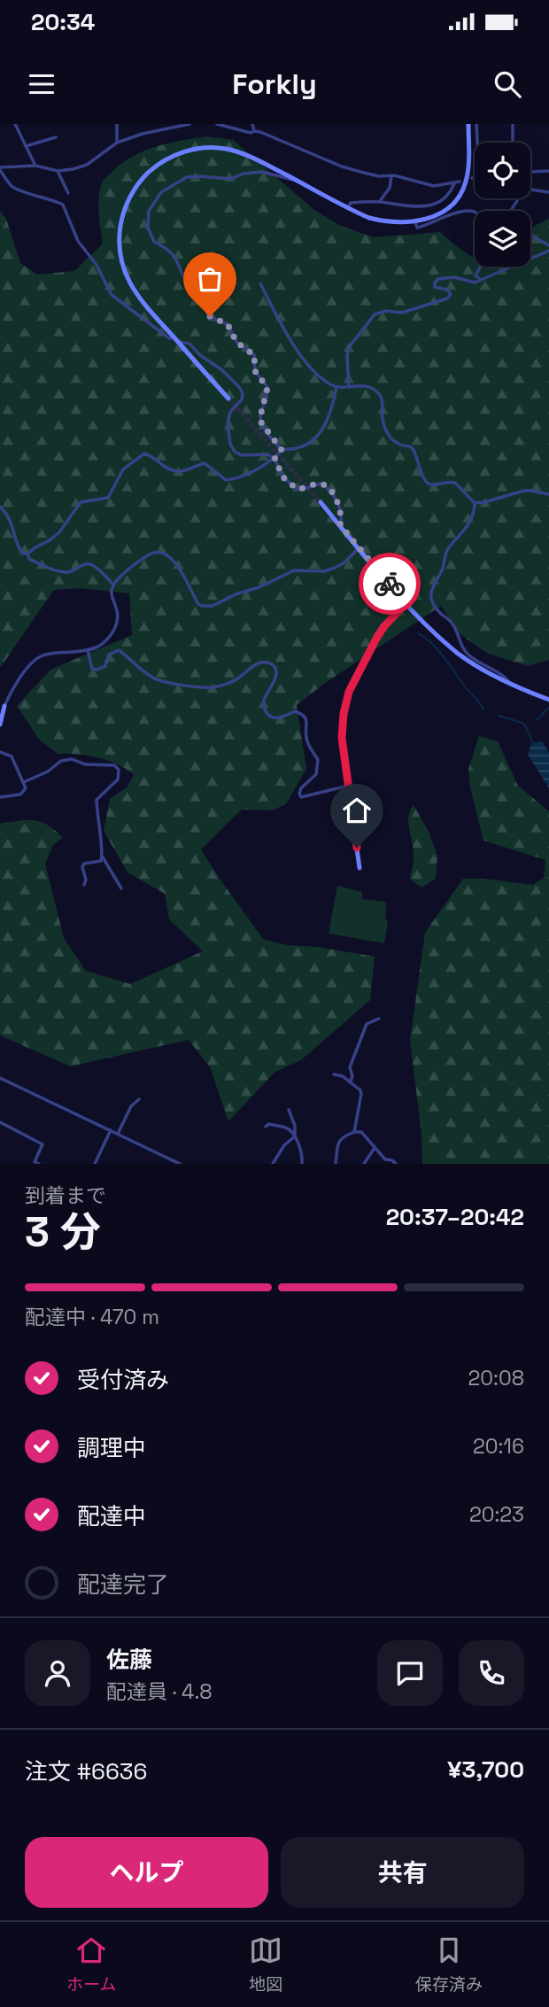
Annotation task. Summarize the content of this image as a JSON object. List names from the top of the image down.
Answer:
{
  "page": {
    "status": "20:34",
    "header": "Forkly",
    "heading": ["3 分", "到着まで", "20:37–20:42"],
    "panel": [
      "佐藤",
      "配達員 · 4.8",
      "注文 #6636",
      "¥3,700"
    ],
    "bar": "配達中 · 470 m",
    "list": [
      ["受付済み", "20:08"],
      ["調理中", "20:16"],
      ["配達中", "20:23"],
      "配達完了"
    ],
    "buttons": ["ヘルプ", "共有"],
    "tabs": ["ホーム", "地図", "保存済み"]
  }
}
